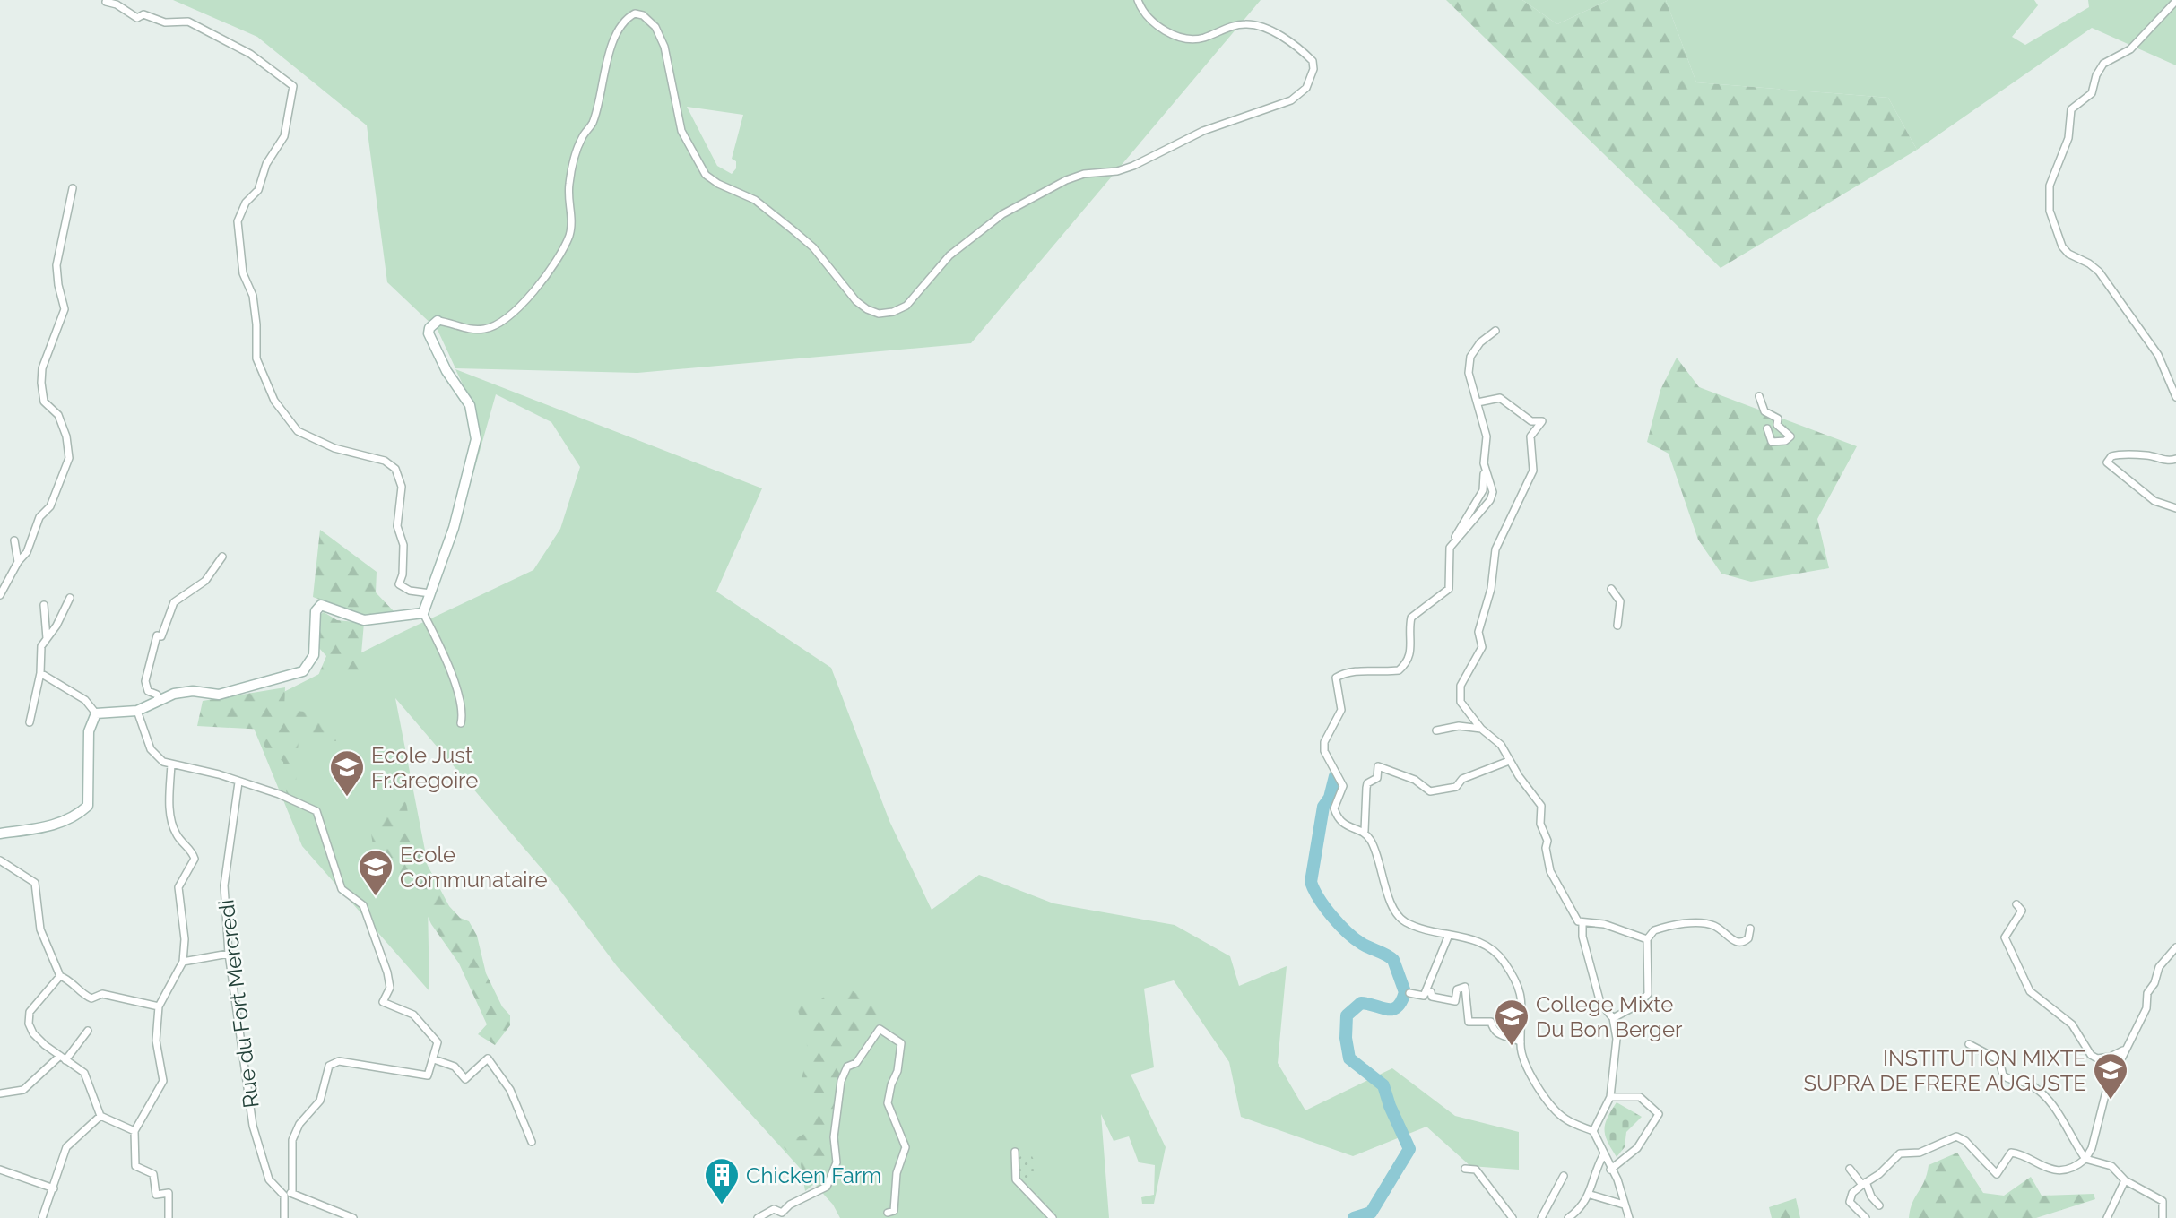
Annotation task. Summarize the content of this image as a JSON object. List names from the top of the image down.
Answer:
{
  "streets": {
    "street": ["Rue du Fort Mercredi"]
  },
  "places": {
    "school or university": [
      "Ecole Just Fr.Gregoire",
      "Ecole Communataire",
      "College Mixte Du Bon Berger",
      "INSTITUTION MIXTE SUPRA DE FRERE AUGUSTE"
    ],
    "building": ["Chicken Farm"]
  }
}
